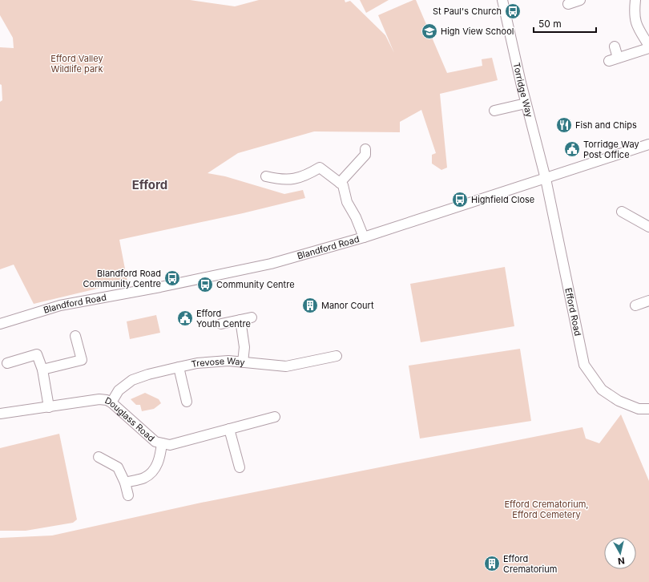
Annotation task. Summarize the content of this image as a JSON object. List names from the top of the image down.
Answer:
{
  "streets": {
    "street": [
      "Torridge Way",
      "Blandford Road",
      "Efford Road",
      "Trevose Way",
      "Douglass Road"
    ]
  },
  "crossings": [
    ["Torridge Way", "Blandford Road"],
    ["Torridge Way", "Efford Road"],
    ["Blandford Road", "Efford Road"],
    ["Trevose Way", "Douglass Road"]
  ],
  "districts": ["Efford"],
  "parks": ["Efford Valley Wildlife park", "Efford Crematorium, Efford Cemetery"],
  "places": {
    "bus stop": [
      "St Paul's Church",
      "Highfield Close",
      "Blandford Road Community Centre",
      "Community Centre"
    ],
    "school or university": ["High View School"],
    "restaurant": ["Fish and Chips"],
    "public building": ["Torridge Way Post Office", "Efford Youth Centre"],
    "building": ["Manor Court", "Efford Crematorium"]
  },
  "scale_bar": "50 m",
  "north": "bottom"
}
